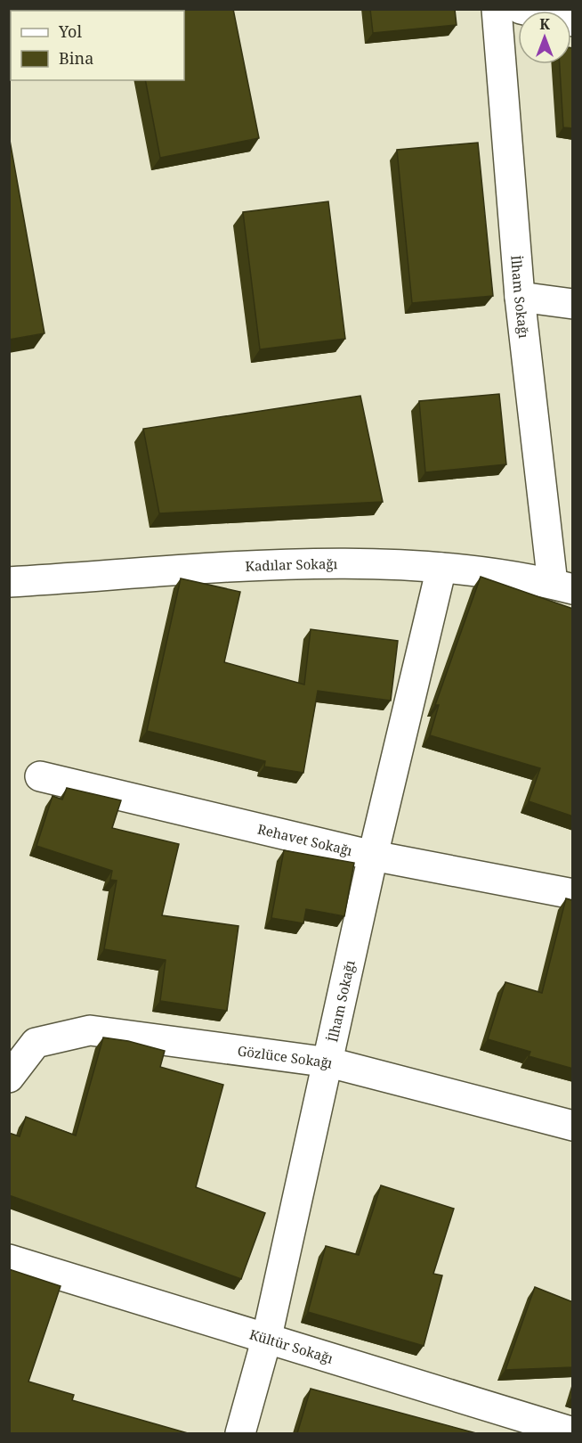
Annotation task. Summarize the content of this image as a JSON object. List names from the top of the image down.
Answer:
{
  "streets": {
    "street": [
      "İlham Sokağı",
      "Kadılar Sokağı",
      "Rehavet Sokağı",
      "Gözlüce Sokağı",
      "Kültür Sokağı"
    ]
  },
  "crossings": [
    ["İlham Sokağı", "Kadılar Sokağı"],
    ["İlham Sokağı", "Rehavet Sokağı"],
    ["İlham Sokağı", "Gözlüce Sokağı"],
    ["İlham Sokağı", "Kültür Sokağı"]
  ],
  "legend": ["Yol", "Bina"],
  "north": "top"
}
